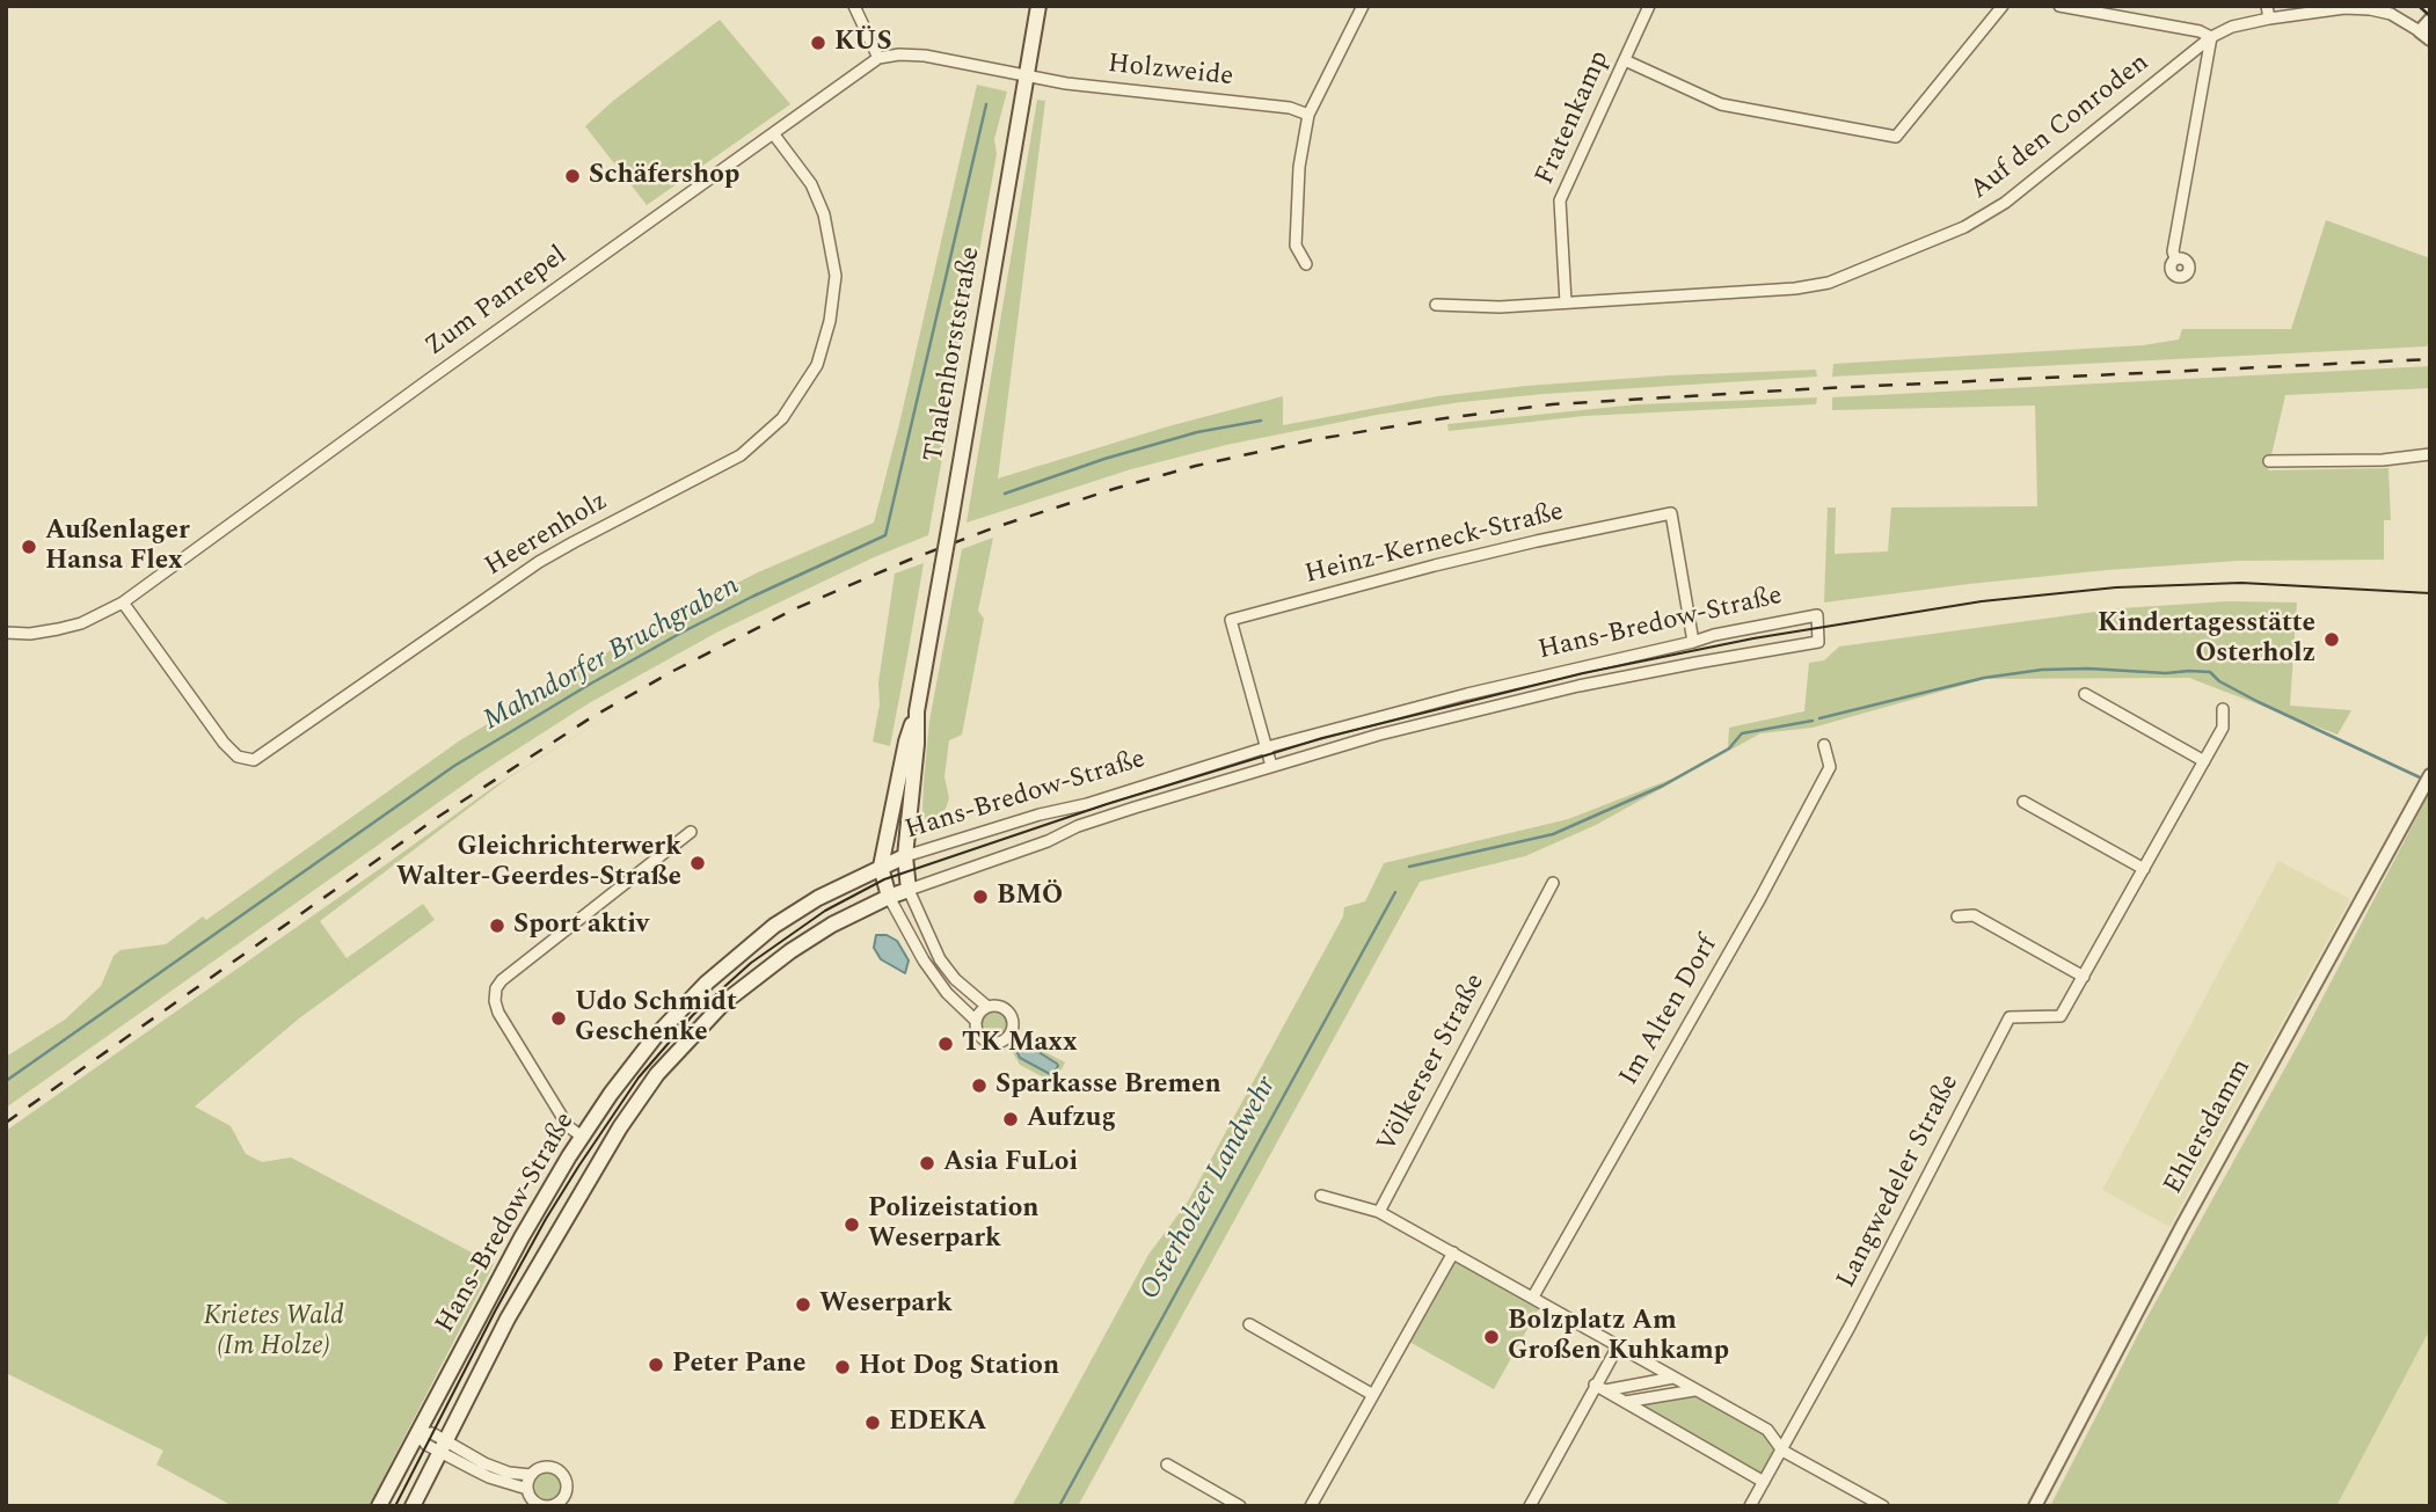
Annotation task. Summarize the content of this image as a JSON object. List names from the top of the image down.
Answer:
{
  "streets": {
    "main road": ["Thalenhorststraße", "Hans-Bredow-Straße"],
    "street": [
      "Holzweide",
      "Fratenkamp",
      "Auf den Conroden",
      "Zum Panrepel",
      "Heerenholz",
      "Heinz-Kerneck-Straße",
      "Im Alten Dorf",
      "Völkerser Straße",
      "Ehlersdamm",
      "Langwedeler Straße"
    ]
  },
  "crossings": [
    ["Holzweide", "Thalenhorststraße"],
    ["Fratenkamp", "Auf den Conroden"],
    ["Zum Panrepel", "Heerenholz"],
    ["Thalenhorststraße", "Hans-Bredow-Straße"],
    ["Heinz-Kerneck-Straße", "Hans-Bredow-Straße"]
  ],
  "water": ["Mahndorfer Bruchgraben", "Osterholzer Landwehr"],
  "parks": ["Krietes Wald (Im Holze)"],
  "places": [
    "KÜS",
    "Schäfershop",
    "Außenlager Hansa Flex",
    "Kindertagesstätte Osterholz",
    "Gleichrichterwerk Walter-Geerdes-Straße",
    "BMÖ",
    "Sport aktiv",
    "Udo Schmidt Geschenke",
    "TK Maxx",
    "Sparkasse Bremen",
    "Aufzug",
    "Asia FuLoi",
    "Polizeistation Weserpark",
    "Weserpark",
    "Bolzplatz Am Großen Kuhkamp",
    "Peter Pane",
    "Hot Dog Station",
    "EDEKA"
  ]
}
